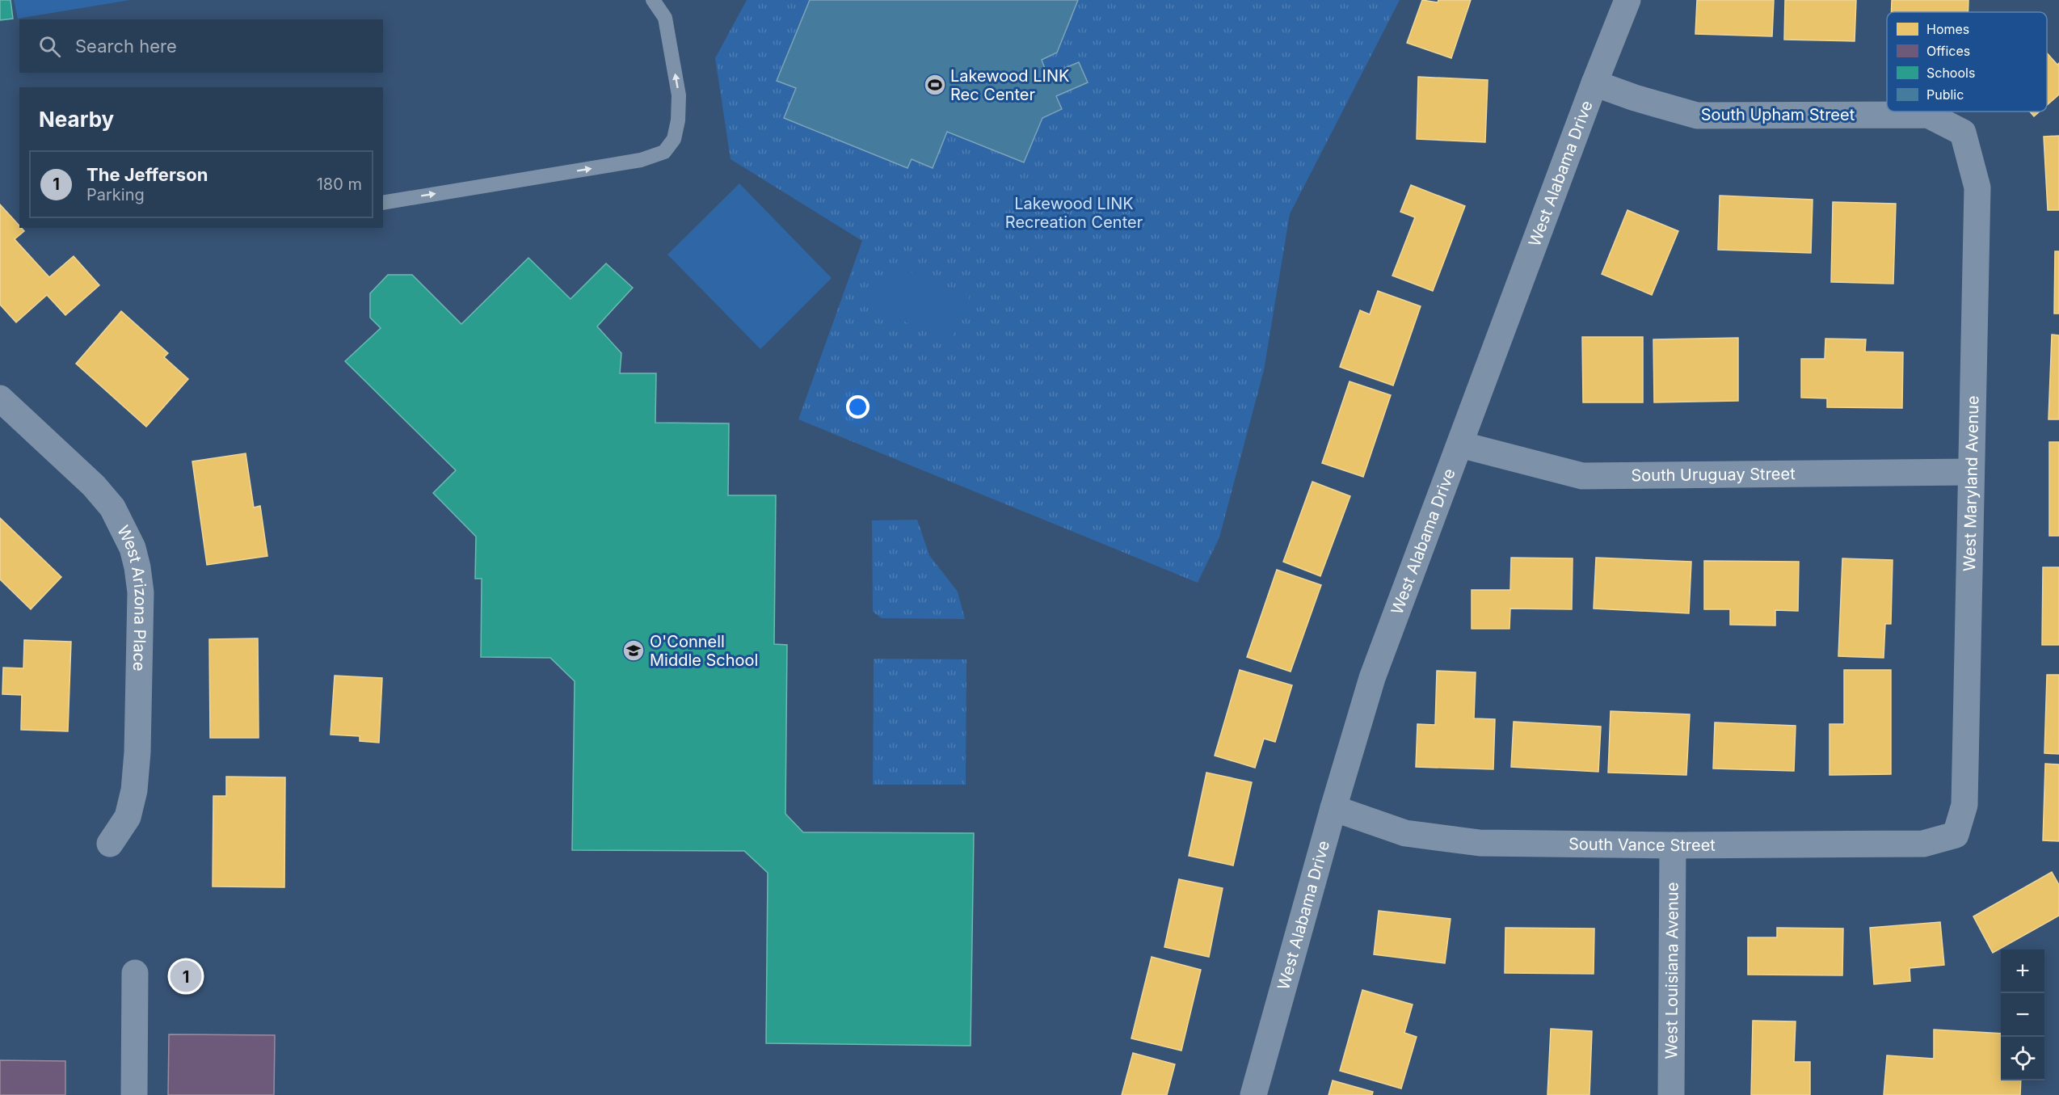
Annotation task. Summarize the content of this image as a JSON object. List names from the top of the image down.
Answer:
{
  "streets": {
    "street": [
      "South Upham Street",
      "West Alabama Drive",
      "South Uruguay Street",
      "West Maryland Avenue",
      "West Arizona Place",
      "South Vance Street",
      "West Louisiana Avenue"
    ]
  },
  "crossings": [
    ["South Upham Street", "West Alabama Drive"],
    ["South Upham Street", "West Maryland Avenue"],
    ["West Alabama Drive", "South Uruguay Street"],
    ["West Alabama Drive", "South Vance Street"],
    ["South Uruguay Street", "West Maryland Avenue"],
    ["West Maryland Avenue", "South Vance Street"],
    ["South Vance Street", "West Louisiana Avenue"]
  ],
  "parks": ["Lakewood LINK Recreation Center"],
  "places": {
    "sports": ["Lakewood LINK Rec Center"],
    "school or university": ["O'Connell Middle School"]
  },
  "legend": [
    "Homes",
    "Offices",
    "Schools",
    "Public"
  ],
  "page": {
    "search": "Search here",
    "heading": "Nearby",
    "list": [
      {
        "mark": "1",
        "name": "The Jefferson",
        "note": "Parking",
        "value": "180 m"
      }
    ],
    "map_buttons": ["+", "−"],
    "pins": "1"
  }
}
